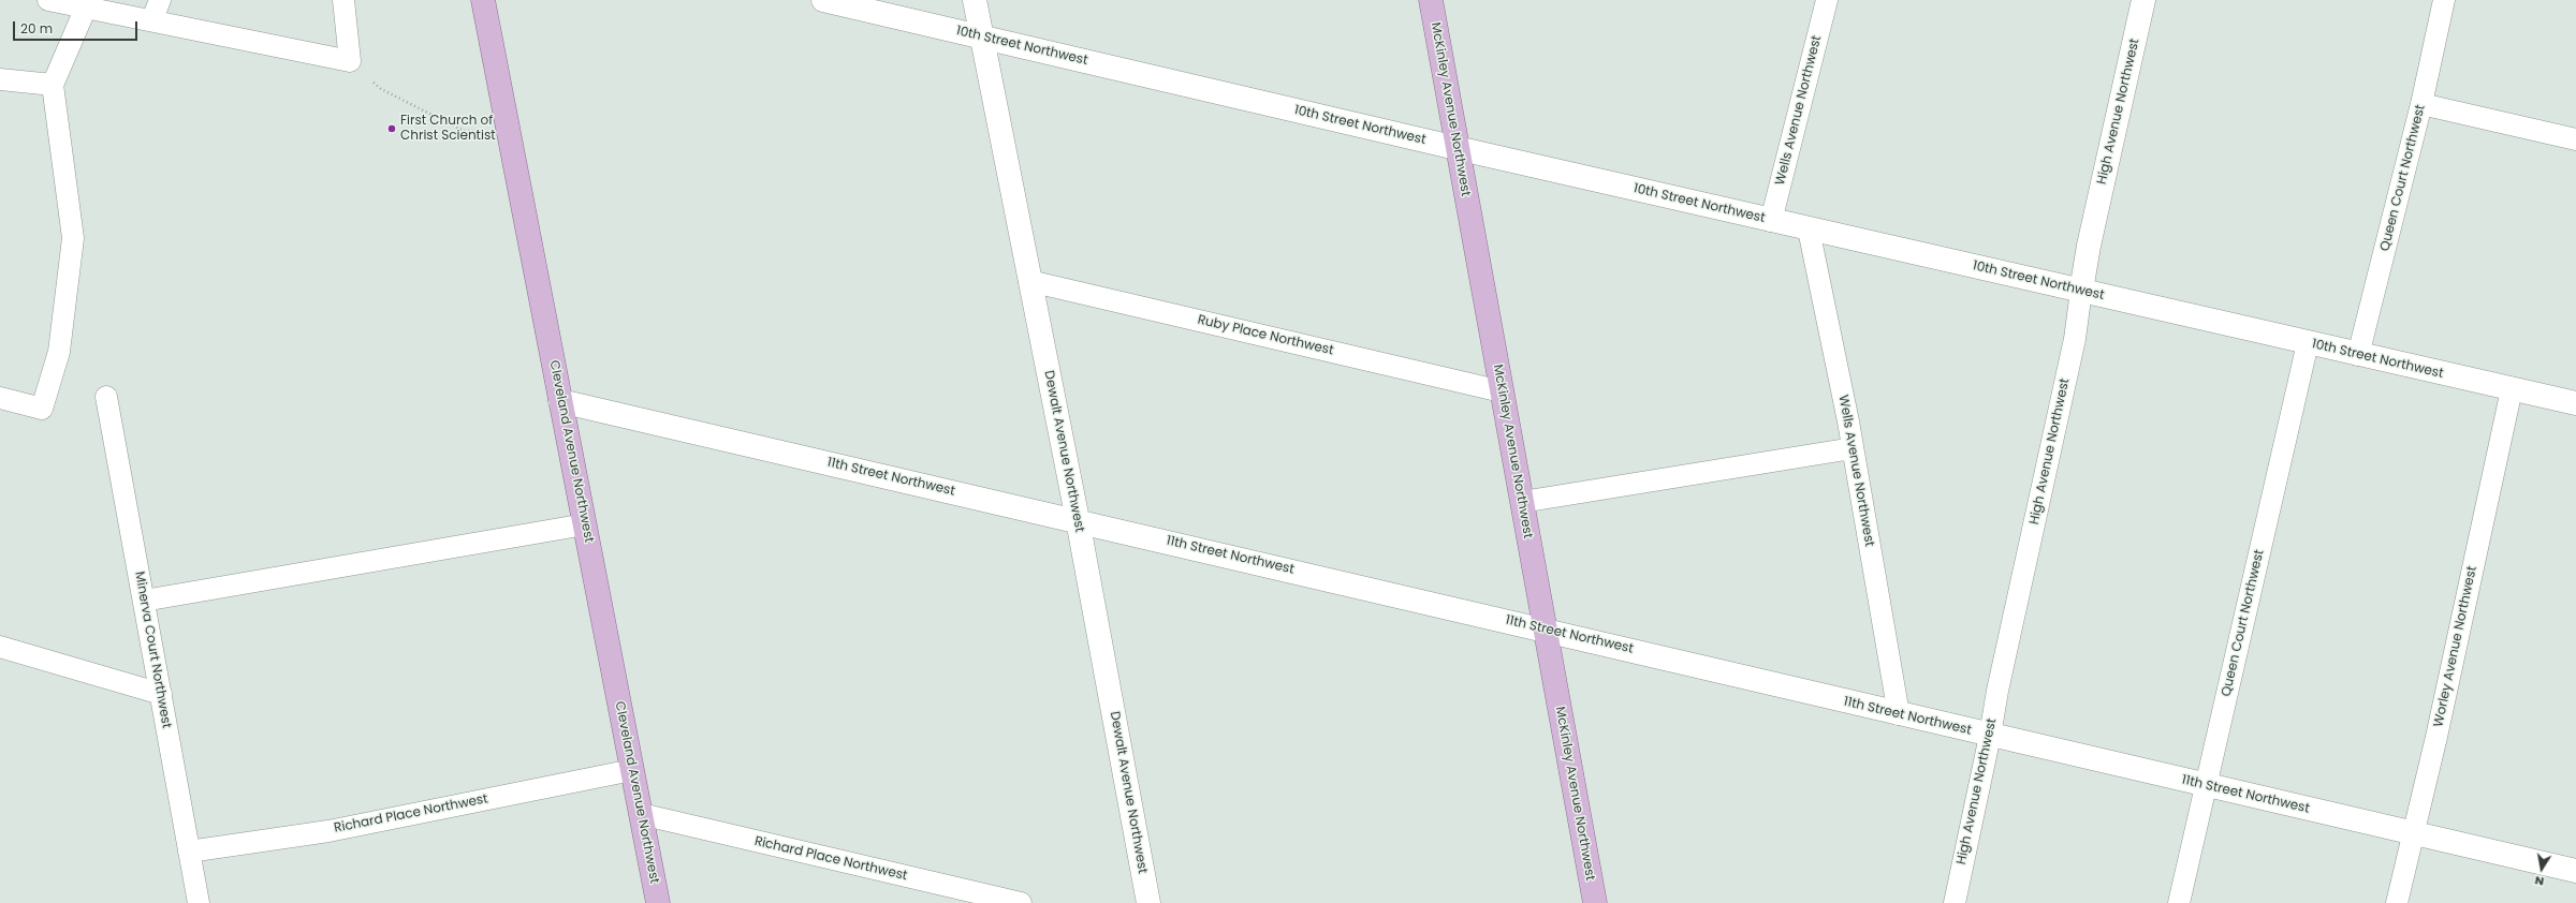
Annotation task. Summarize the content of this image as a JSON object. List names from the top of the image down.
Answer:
{
  "streets": {
    "main road": ["McKinley Avenue Northwest", "Cleveland Avenue Northwest"],
    "street": [
      "10th Street Northwest",
      "High Avenue Northwest",
      "Dewalt Avenue Northwest",
      "11th Street Northwest"
    ],
    "lane": [
      "Wells Avenue Northwest",
      "Queen Court Northwest",
      "Ruby Place Northwest",
      "Worley Avenue Northwest",
      "Minerva Court Northwest",
      "Richard Place Northwest"
    ]
  },
  "crossings": [
    ["10th Street Northwest", "McKinley Avenue Northwest"],
    ["10th Street Northwest", "Wells Avenue Northwest"],
    ["10th Street Northwest", "High Avenue Northwest"],
    ["10th Street Northwest", "Queen Court Northwest"],
    ["10th Street Northwest", "Dewalt Avenue Northwest"],
    ["10th Street Northwest", "Worley Avenue Northwest"],
    ["McKinley Avenue Northwest", "Ruby Place Northwest"],
    ["McKinley Avenue Northwest", "11th Street Northwest"],
    ["Wells Avenue Northwest", "11th Street Northwest"],
    ["High Avenue Northwest", "11th Street Northwest"],
    ["Queen Court Northwest", "11th Street Northwest"],
    ["Ruby Place Northwest", "Dewalt Avenue Northwest"],
    ["Cleveland Avenue Northwest", "11th Street Northwest"],
    ["Cleveland Avenue Northwest", "Richard Place Northwest"],
    ["Dewalt Avenue Northwest", "11th Street Northwest"],
    ["11th Street Northwest", "Worley Avenue Northwest"],
    ["Minerva Court Northwest", "Richard Place Northwest"]
  ],
  "places": ["First Church of Christ Scientist"],
  "scale_bar": "20 m",
  "north": "bottom"
}
